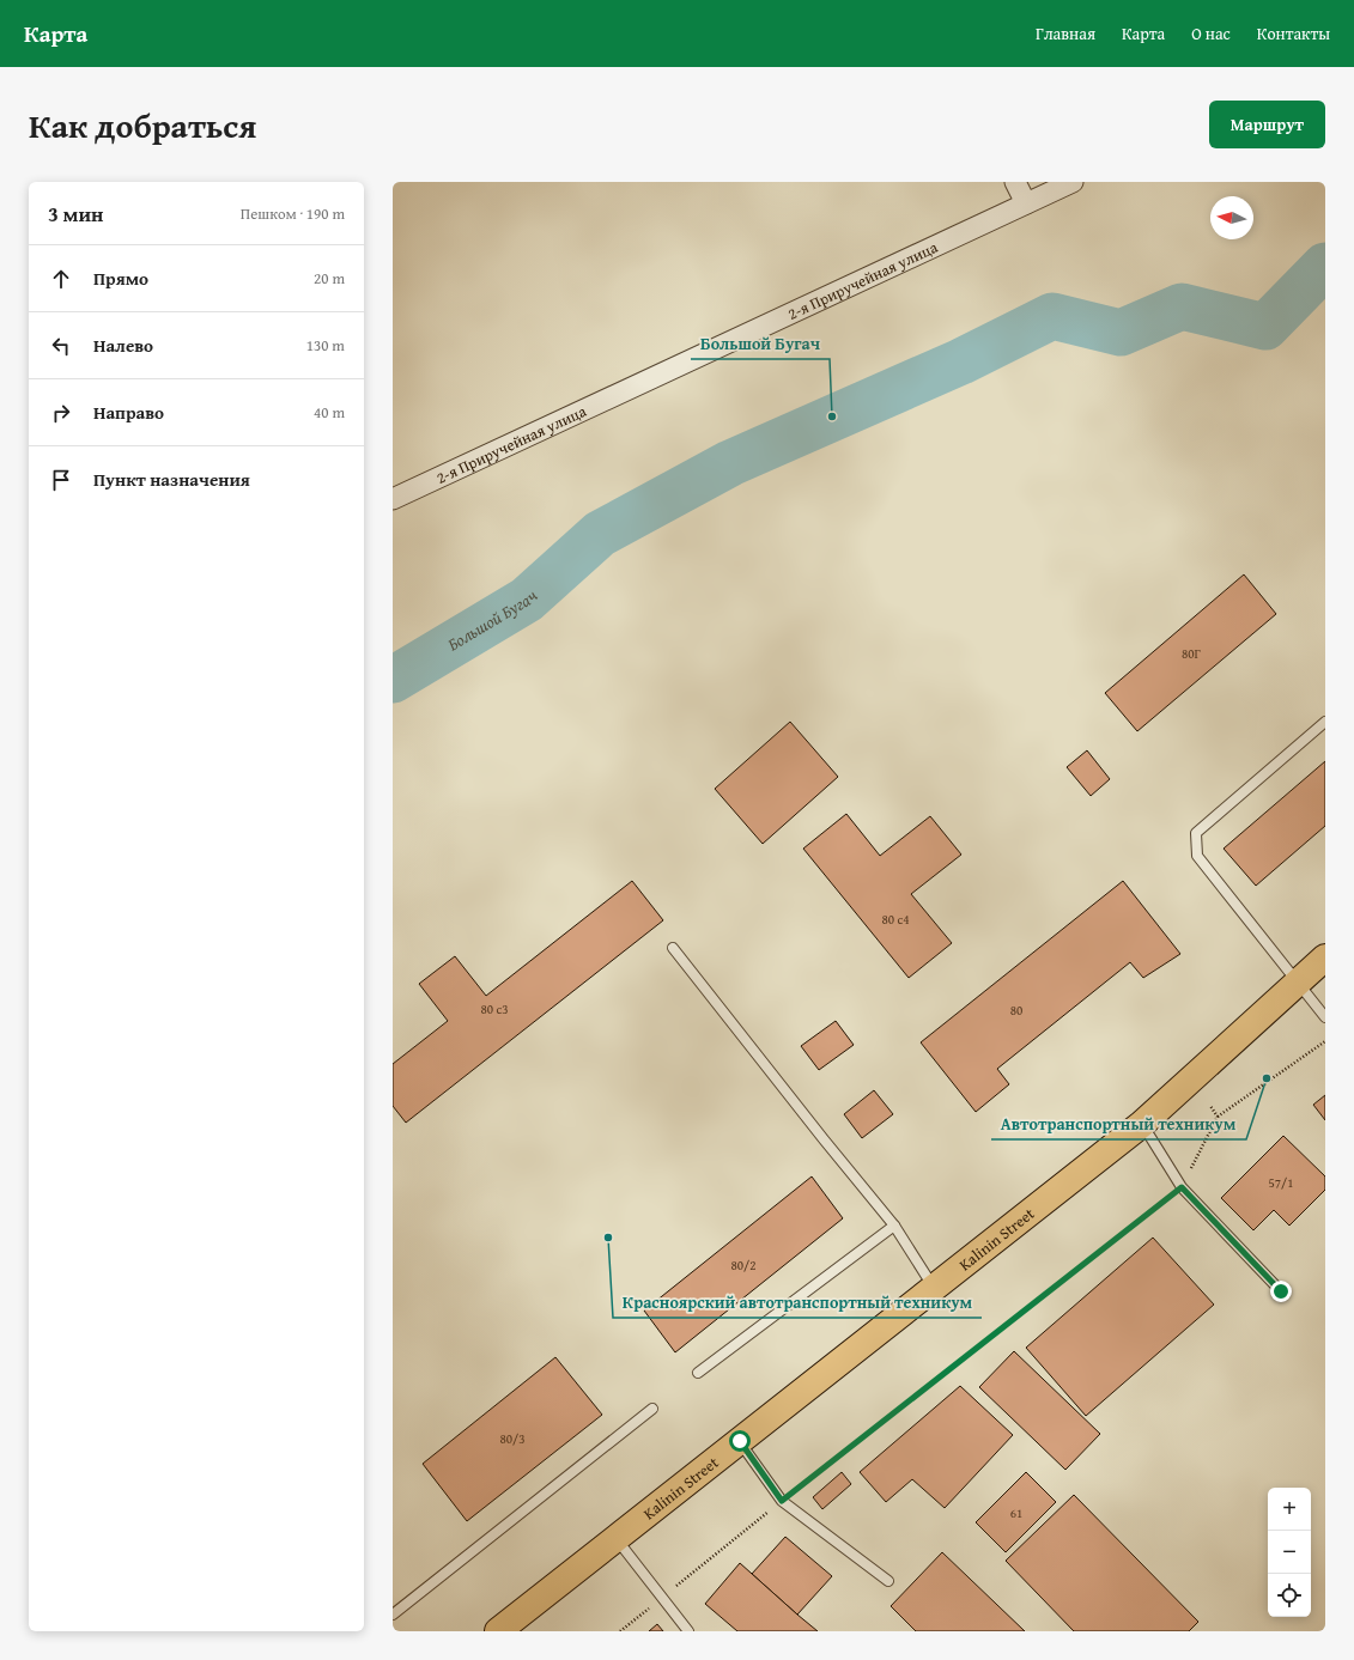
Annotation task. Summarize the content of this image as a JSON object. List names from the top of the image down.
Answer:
{
  "streets": {
    "main road": ["Kalinin Street"],
    "street": ["2-я Приручейная улица"]
  },
  "water": ["Большой Бугач"],
  "places": ["Большой Бугач", "Автотранспортный техникум", "Красноярский автотранспортный техникум"],
  "house_numbers": [
    "80Г",
    "80 с4",
    "80 с3",
    "80",
    "57/1",
    "80/2",
    "80/3",
    "61"
  ],
  "north": "left",
  "page": {
    "header": "Карта",
    "nav": [
      "Главная",
      "Карта",
      "О нас",
      "Контакты"
    ],
    "title": "Как добраться",
    "buttons": "Маршрут",
    "heading": ["3 мин", "Пешком · 190 m"],
    "list": [
      ["Прямо", "20 m"],
      ["Налево", "130 m"],
      ["Направо", "40 m"],
      "Пункт назначения"
    ],
    "map_buttons": ["+", "−"]
  }
}
